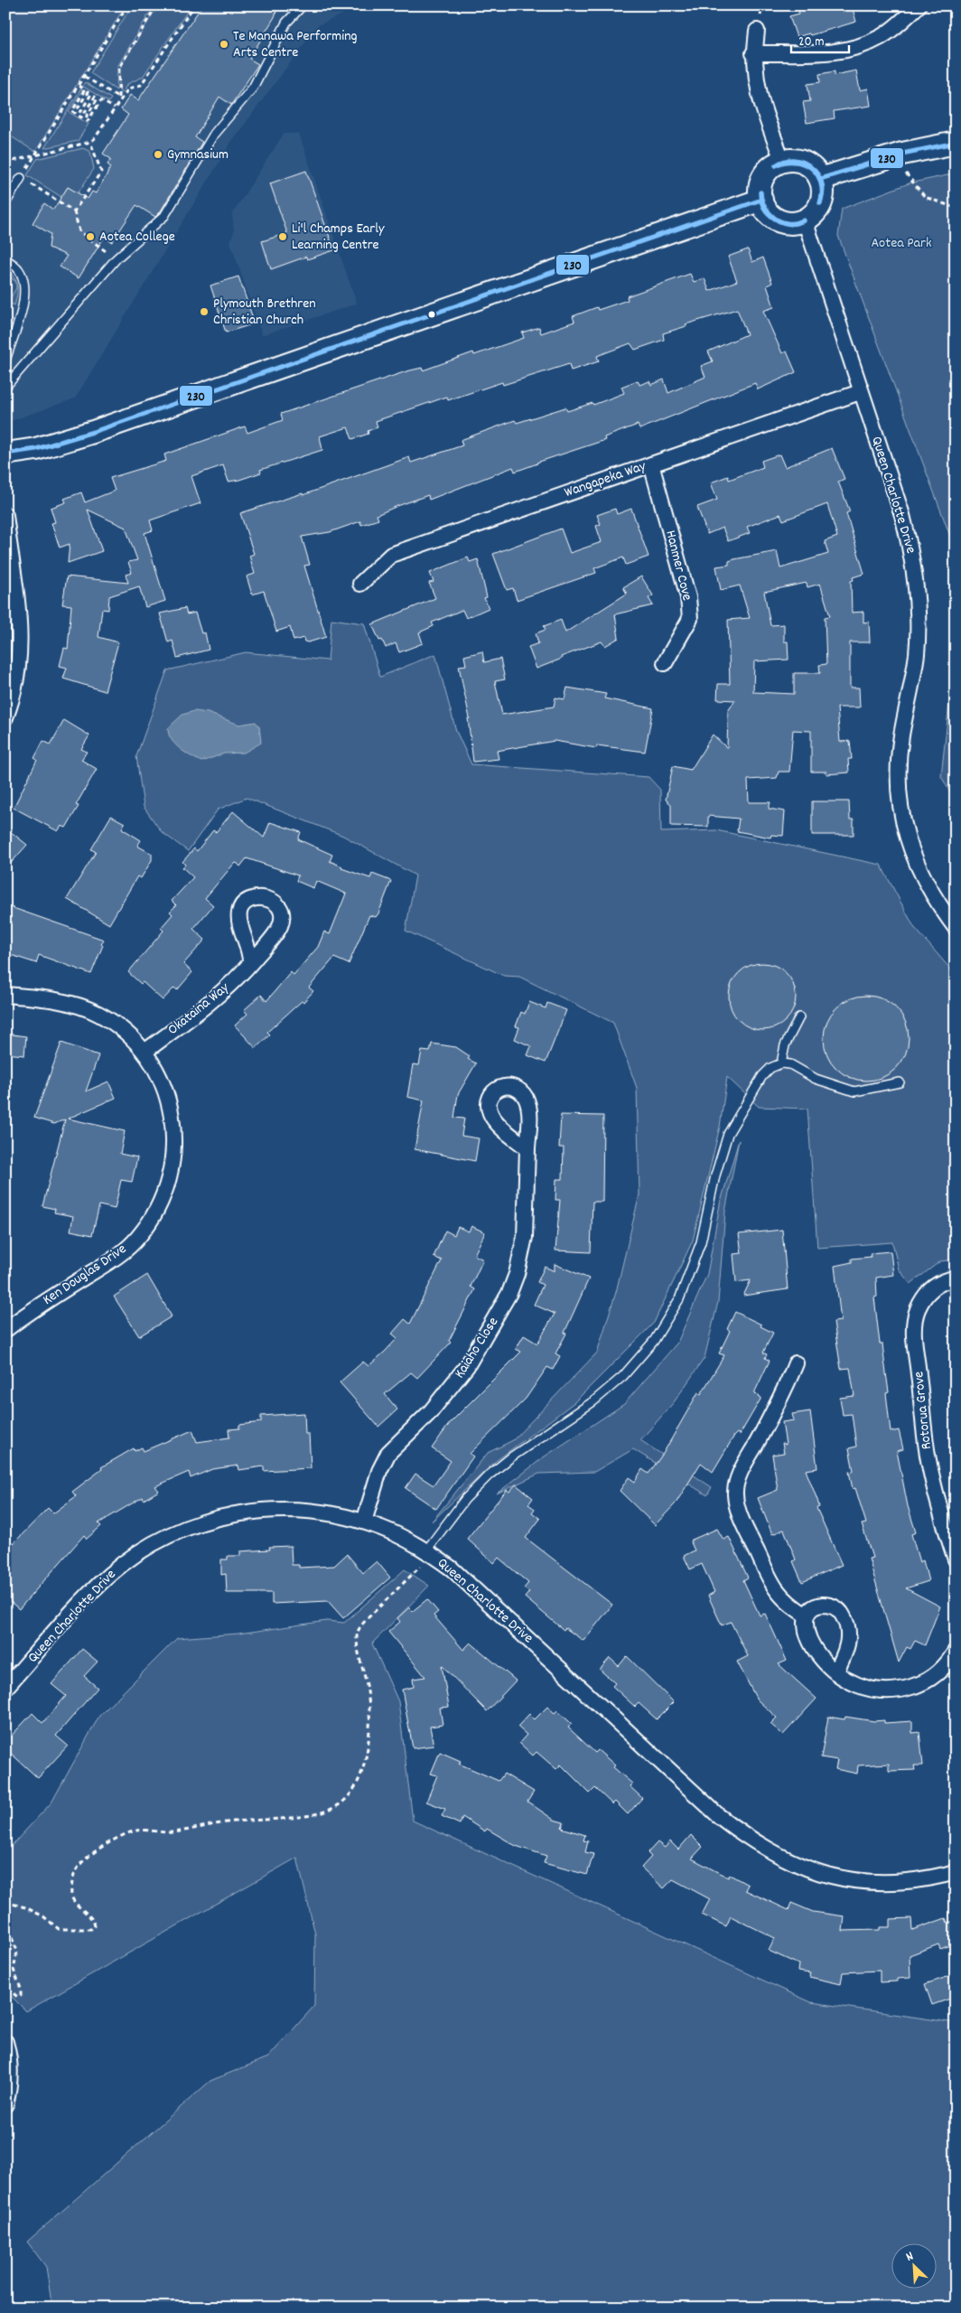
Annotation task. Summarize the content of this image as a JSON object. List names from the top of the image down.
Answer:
{
  "streets": {
    "street": [
      "Wangapeka Way",
      "Queen Charlotte Drive",
      "Hanmer Cove",
      "Okataina Way",
      "Ken Douglas Drive",
      "Kaiaho Close",
      "Rotorua Grove"
    ]
  },
  "crossings": [
    ["Wangapeka Way", "Queen Charlotte Drive"],
    ["Wangapeka Way", "Hanmer Cove"],
    ["Queen Charlotte Drive", "Kaiaho Close"],
    ["Okataina Way", "Ken Douglas Drive"]
  ],
  "parks": ["Aotea Park"],
  "places": [
    "Te Manawa Performing Arts Centre",
    "Gymnasium",
    "Aotea College",
    "Li'l Champs Early Learning Centre",
    "Plymouth Brethren Christian Church"
  ],
  "lines": ["transit line 230"],
  "scale_bar": "20 m",
  "north": "top left"
}
